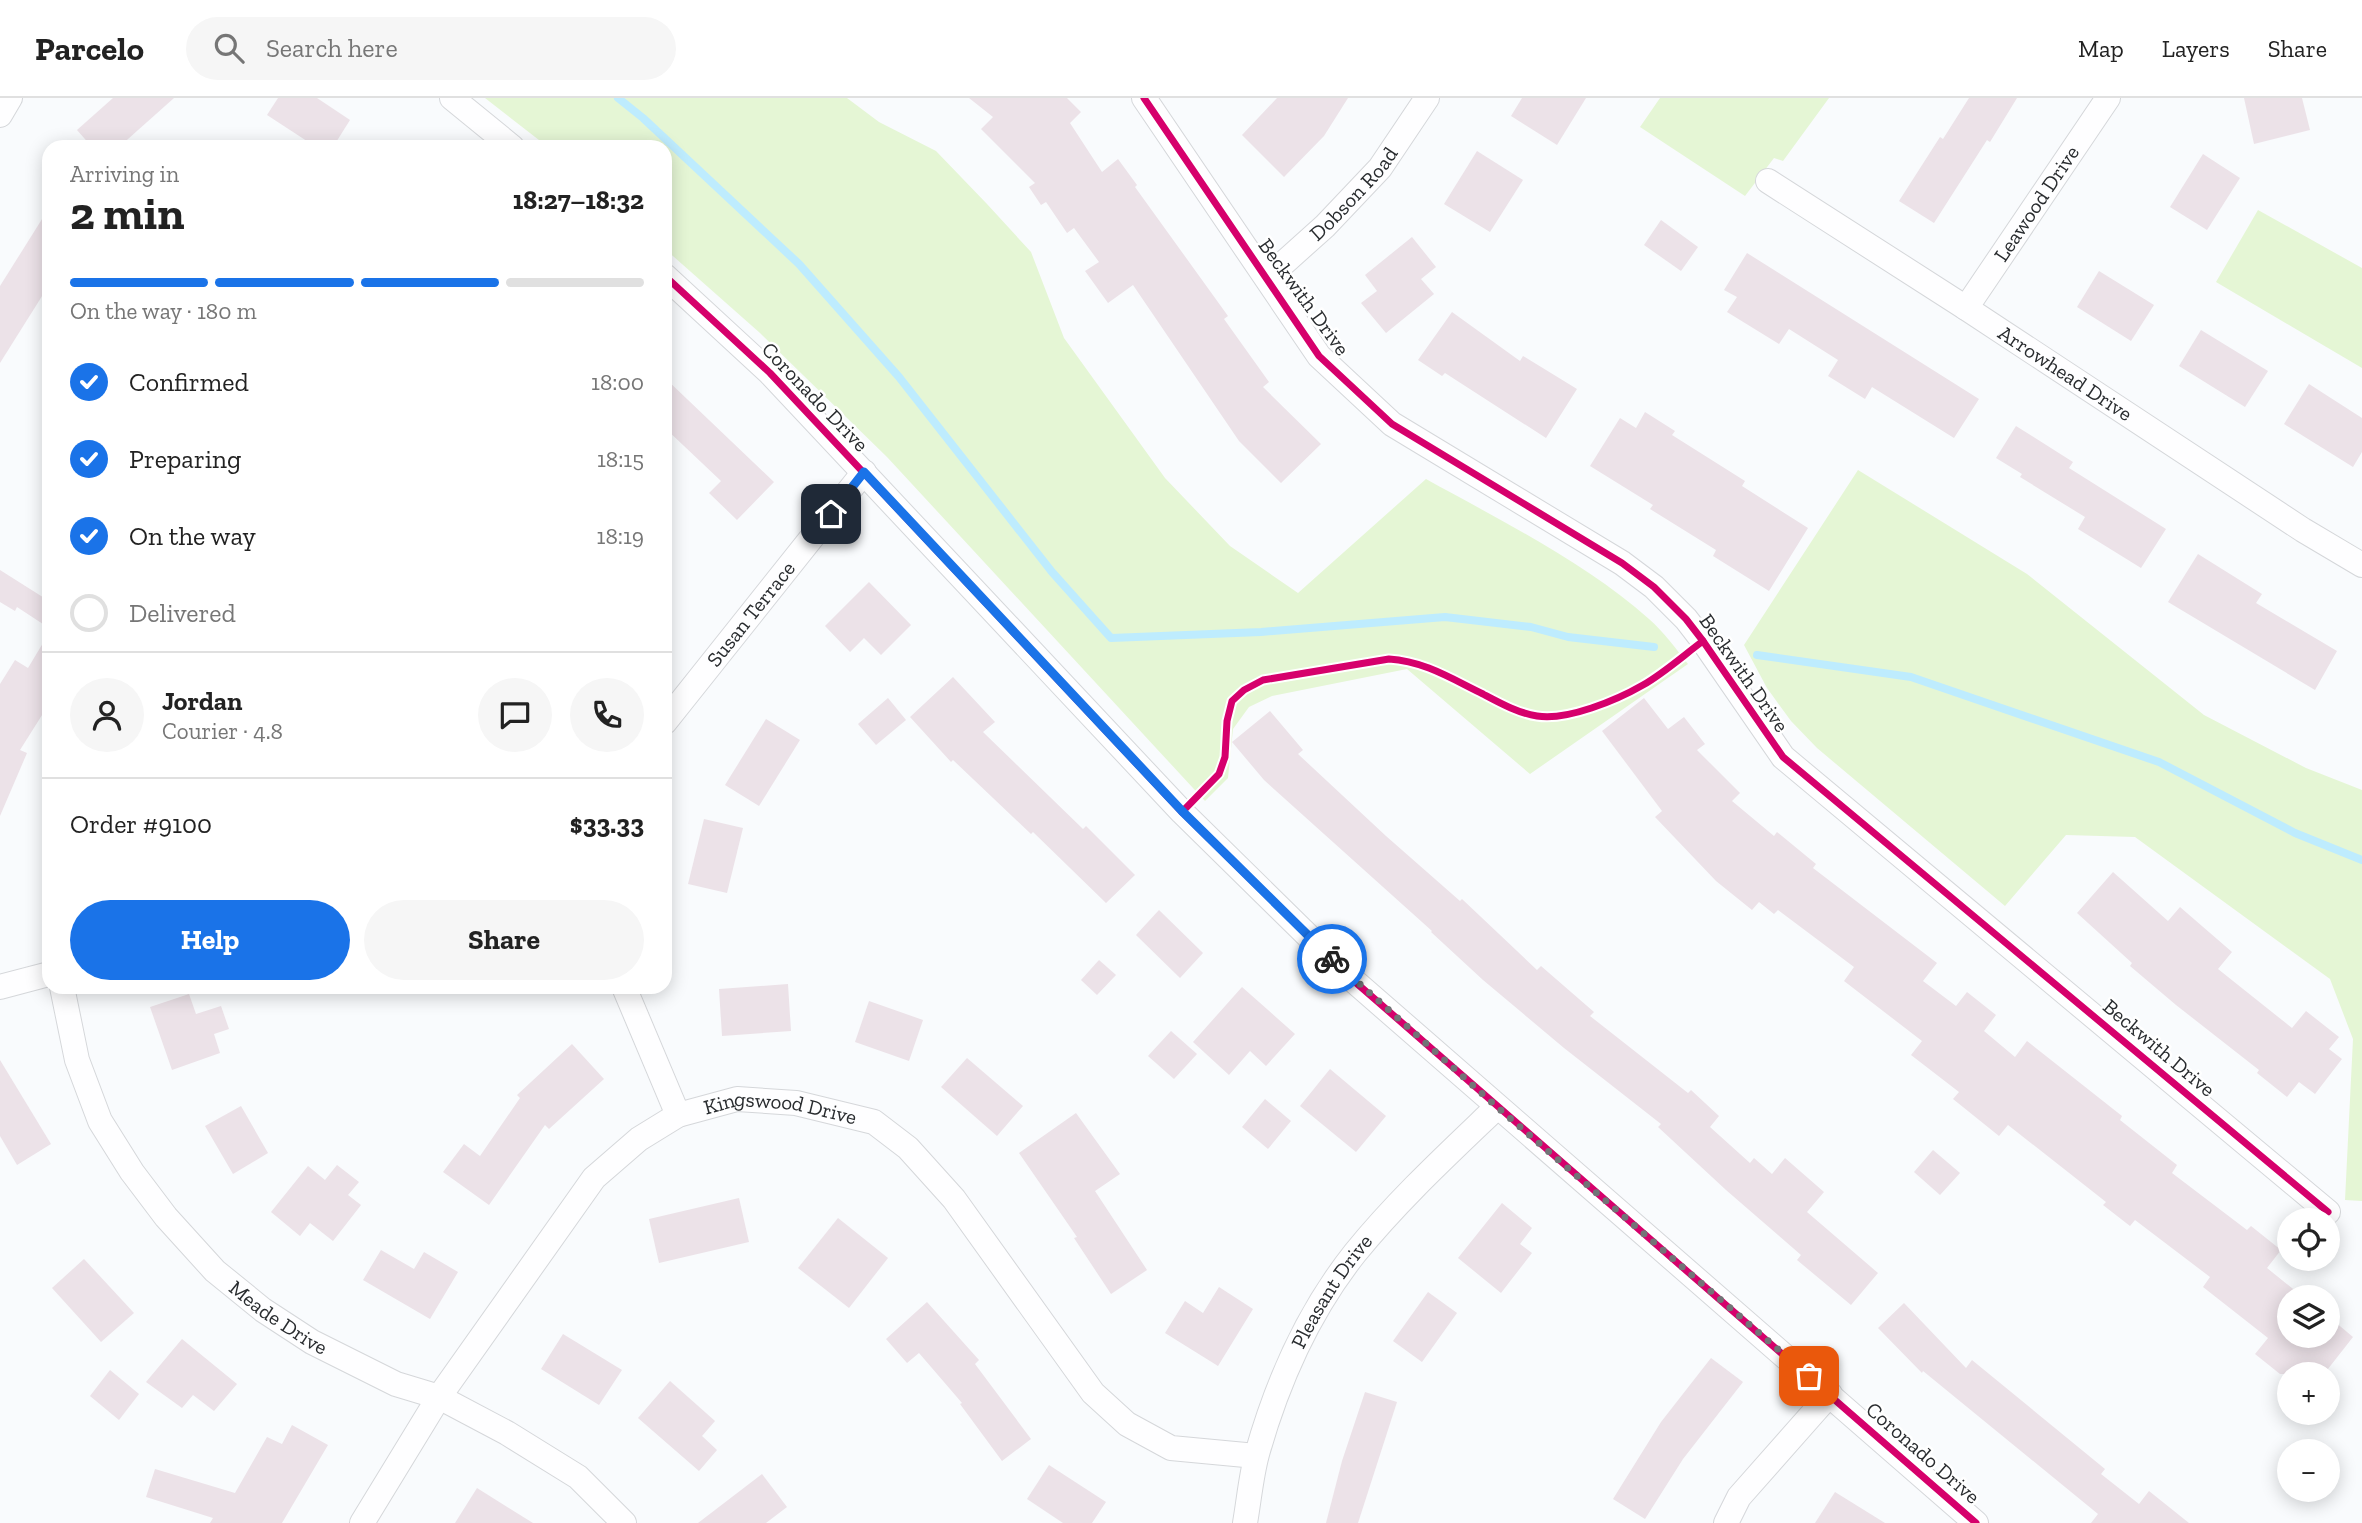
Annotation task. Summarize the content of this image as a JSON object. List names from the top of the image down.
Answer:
{
  "streets": {
    "street": [
      "Dobson Road",
      "Leawood Drive",
      "Beckwith Drive",
      "Arrowhead Drive",
      "Coronado Drive",
      "Susan Terrace",
      "Kingswood Drive",
      "Pleasant Drive",
      "Meade Drive"
    ]
  },
  "crossings": [
    ["Dobson Road", "Beckwith Drive"],
    ["Leawood Drive", "Arrowhead Drive"],
    ["Coronado Drive", "Susan Terrace"],
    ["Coronado Drive", "Pleasant Drive"],
    ["Kingswood Drive", "Pleasant Drive"],
    ["Kingswood Drive", "Meade Drive"]
  ],
  "page": {
    "header": "Parcelo",
    "search": "Search here",
    "nav": ["Map", "Layers", "Share"],
    "heading": ["2 min", "Arriving in", "18:27–18:32"],
    "panel": [
      "Jordan",
      "Courier · 4.8",
      "Order #9100",
      "$33.33"
    ],
    "bar": "On the way · 180 m",
    "list": [
      ["Confirmed", "18:00"],
      ["Preparing", "18:15"],
      ["On the way", "18:19"],
      "Delivered"
    ],
    "buttons": ["Help", "Share"],
    "map_buttons": ["+", "−"]
  }
}
